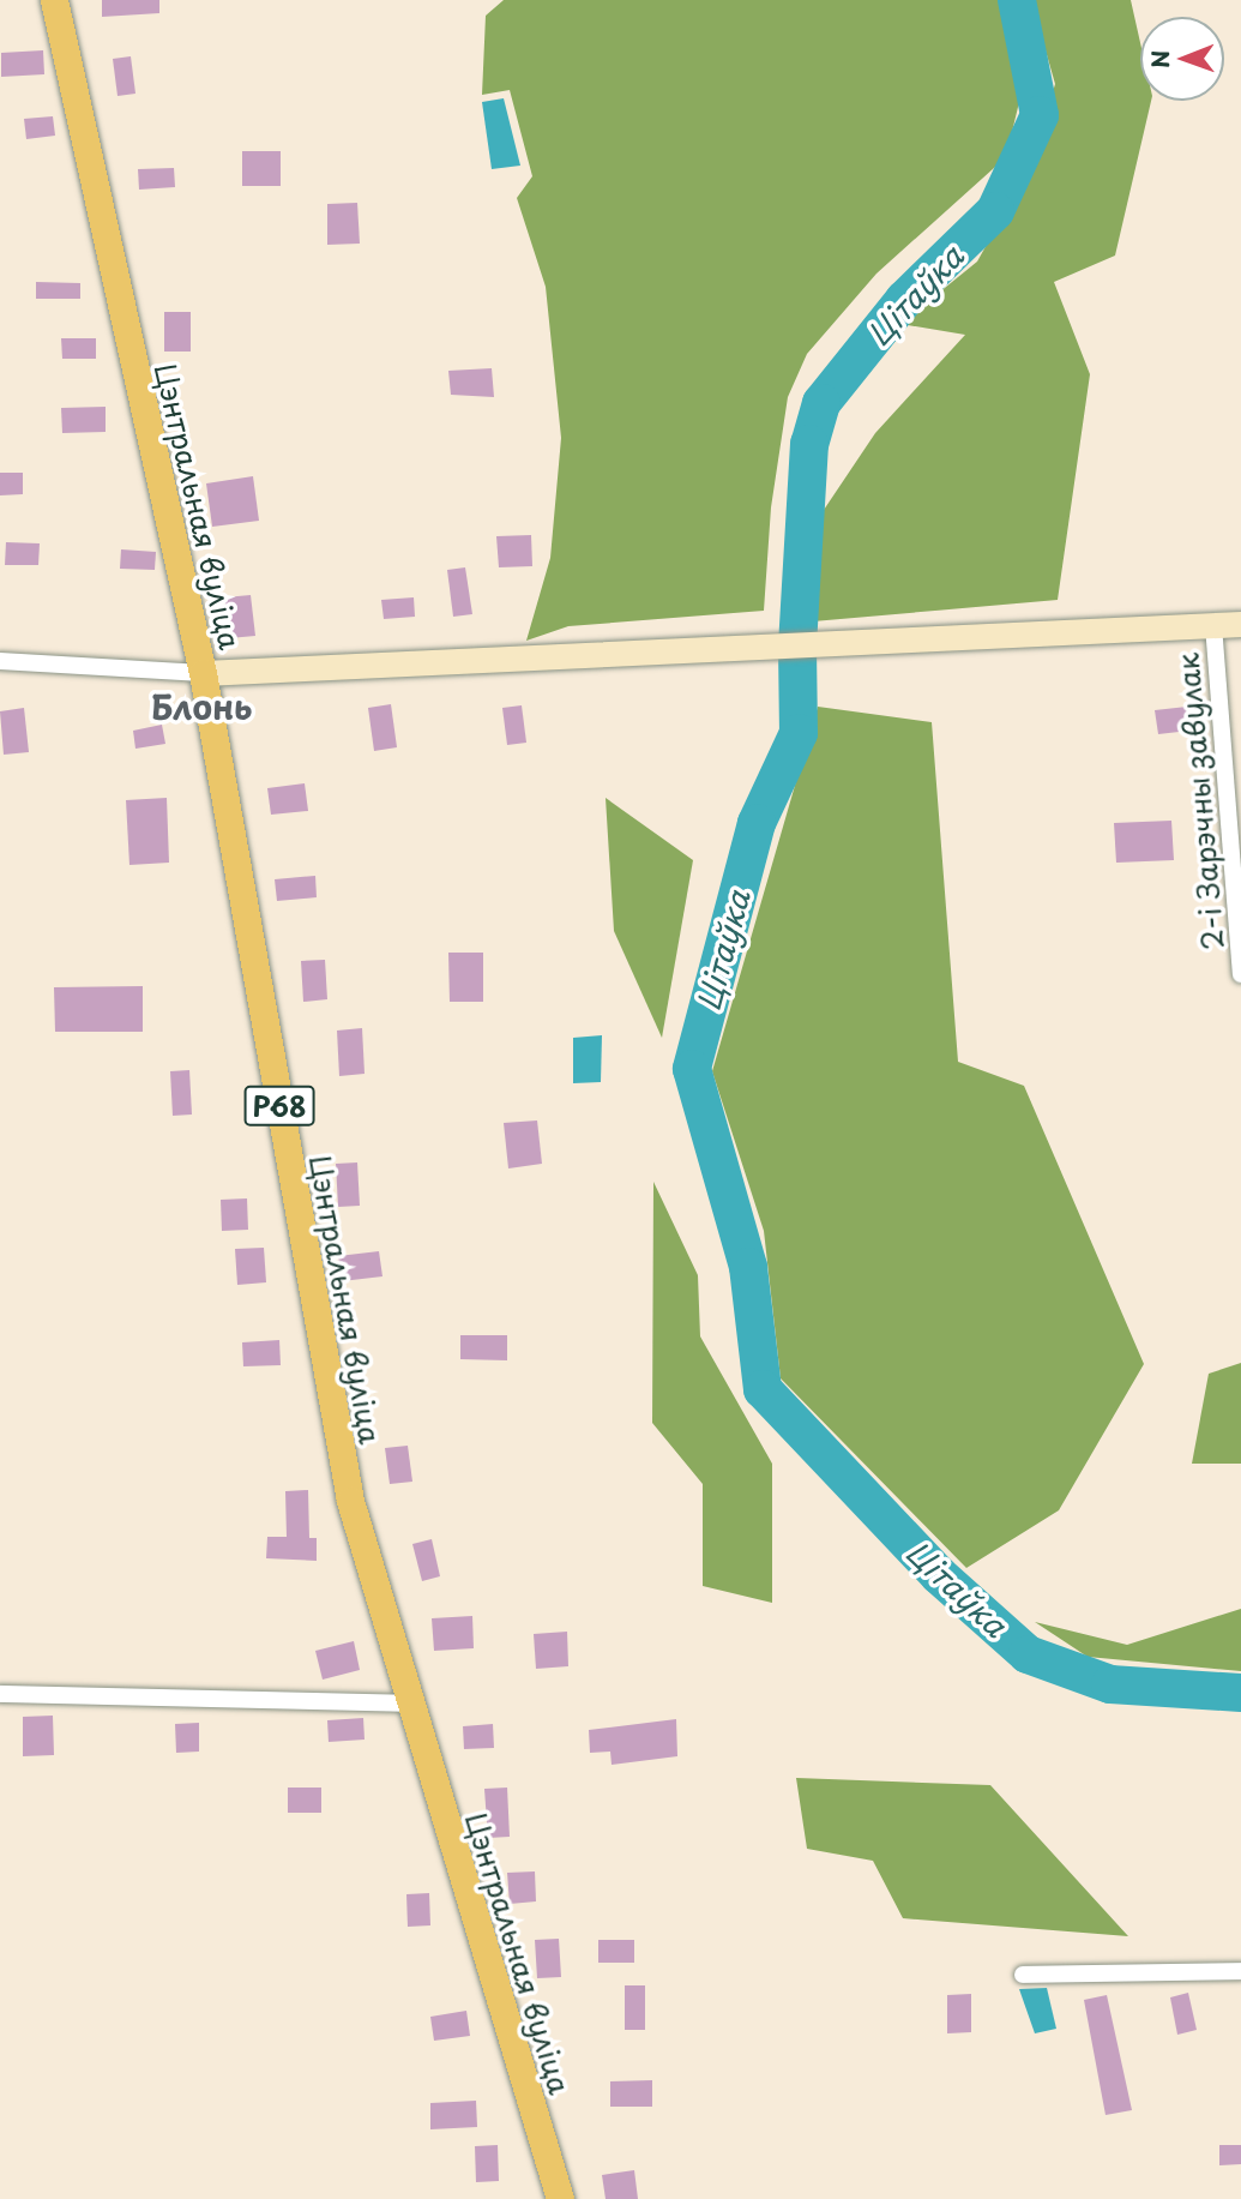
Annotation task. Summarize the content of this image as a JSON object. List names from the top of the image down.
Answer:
{
  "streets": {
    "main road": ["Цэнтральная вуліца", "Р68"],
    "street": ["2-і Зарэчны завулак"]
  },
  "districts": ["Блонь"],
  "water": ["Цітаўка"],
  "north": "left"
}
